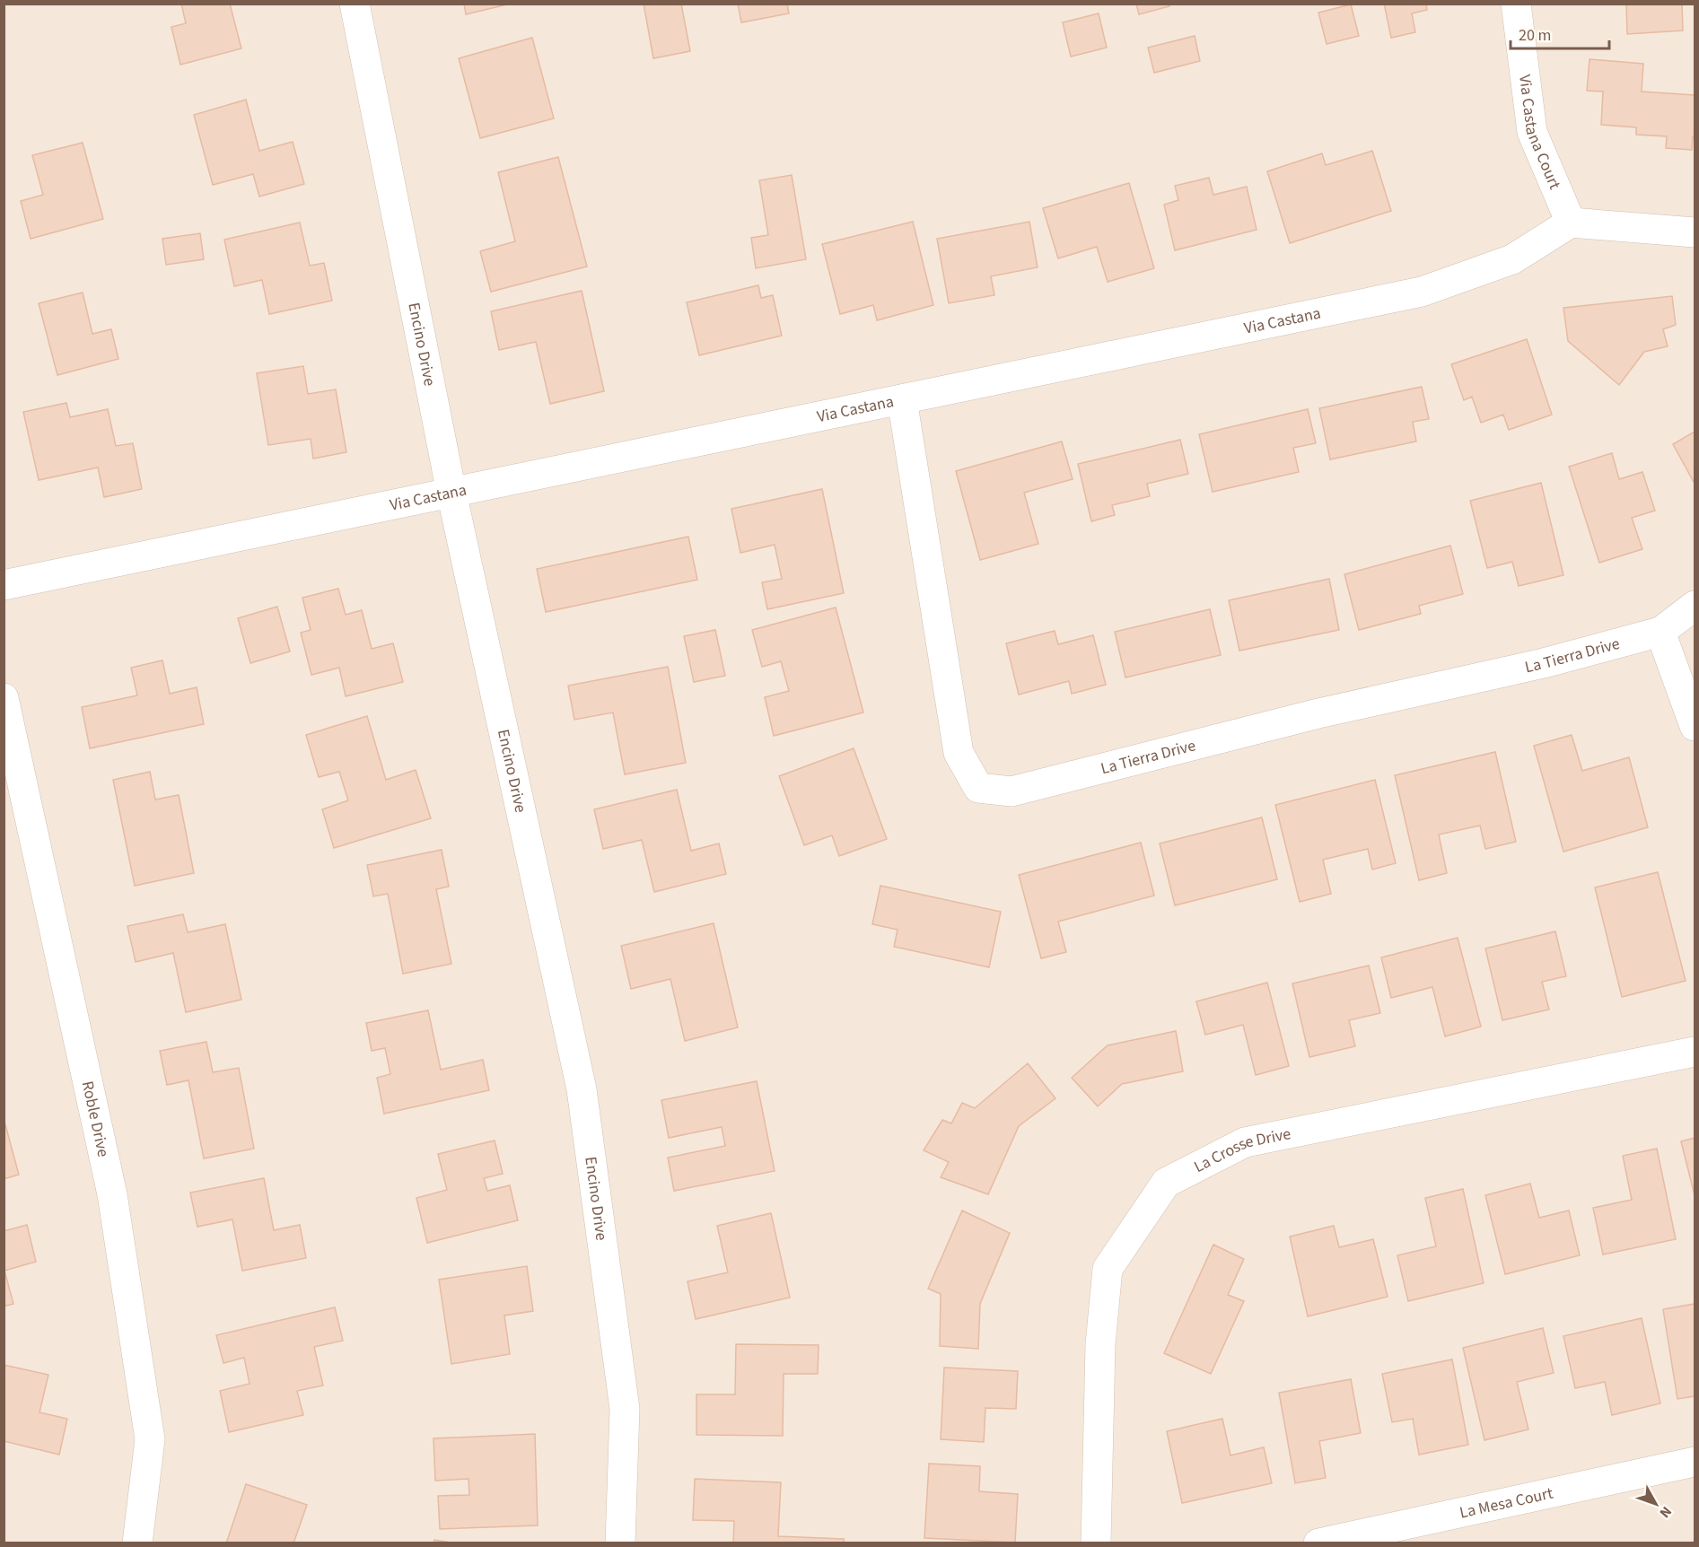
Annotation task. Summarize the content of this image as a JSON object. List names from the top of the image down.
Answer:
{
  "streets": {
    "street": [
      "Via Castana Court",
      "Via Castana",
      "Encino Drive",
      "La Tierra Drive",
      "Roble Drive",
      "La Crosse Drive",
      "La Mesa Court"
    ]
  },
  "crossings": [
    ["Via Castana Court", "Via Castana"],
    ["Via Castana", "Encino Drive"],
    ["Via Castana", "La Tierra Drive"]
  ],
  "scale_bar": "20 m",
  "north": "bottom right"
}
